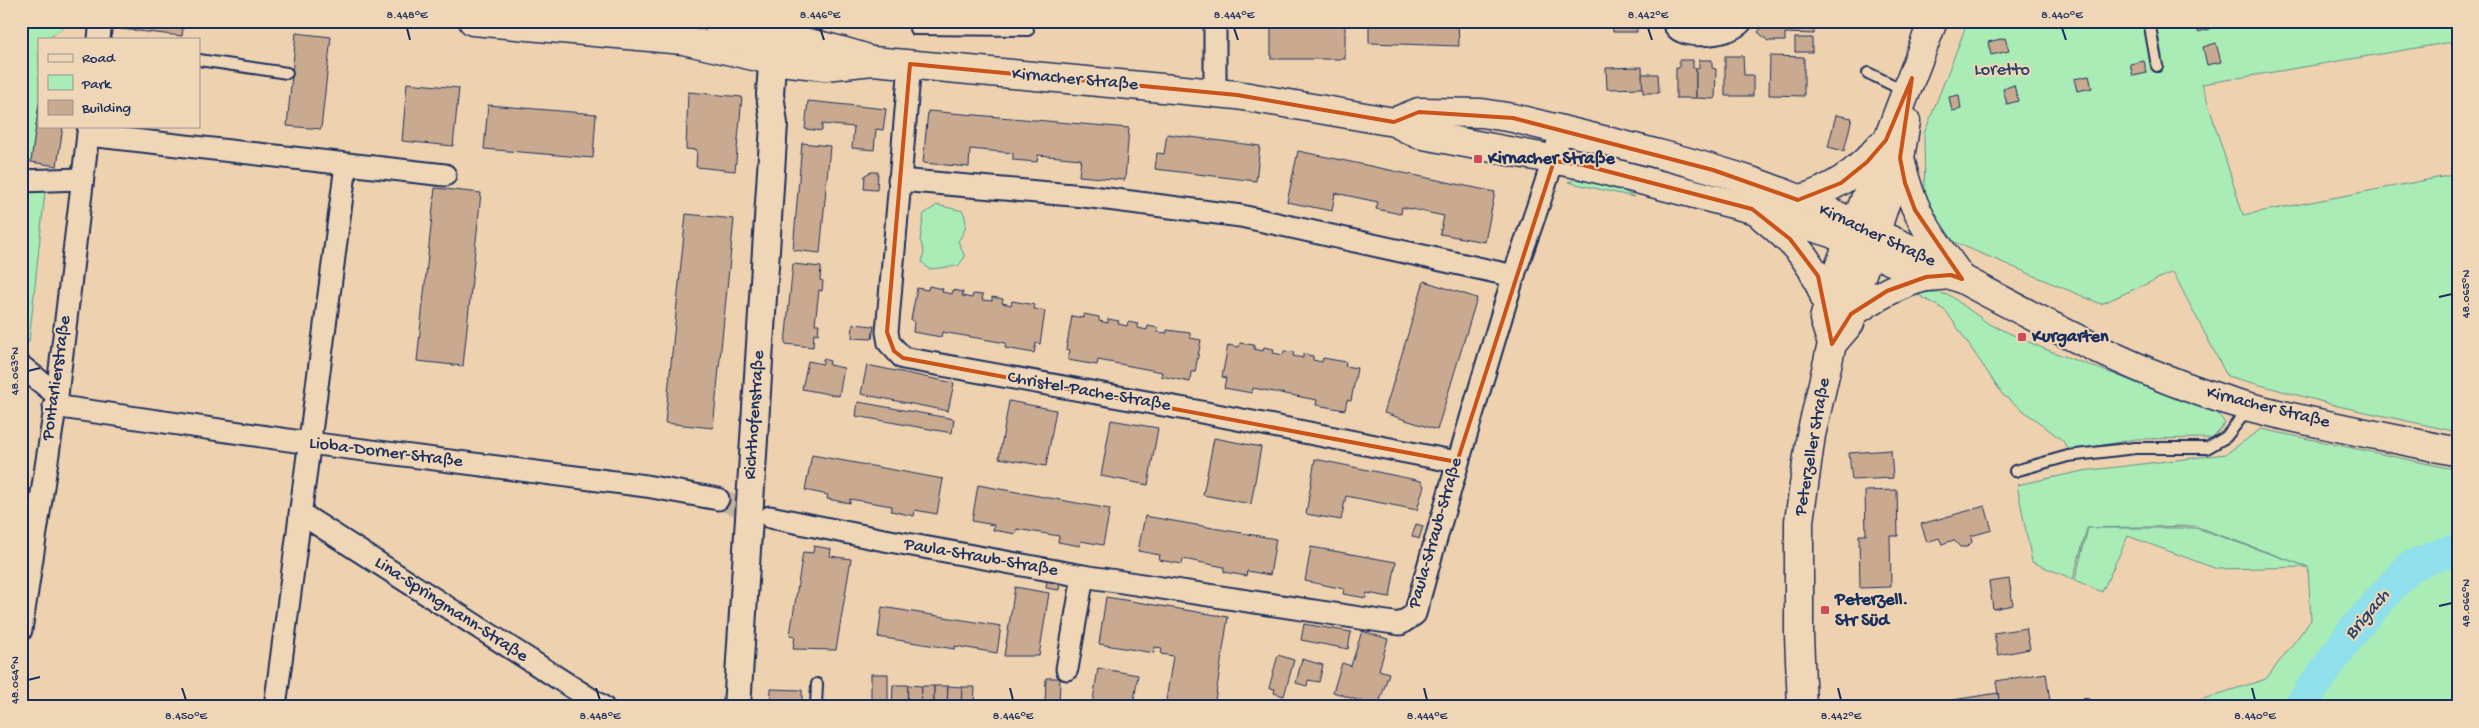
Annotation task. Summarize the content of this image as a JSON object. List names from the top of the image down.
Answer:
{
  "streets": {
    "main road": ["Kirnacher Straße", "Peterzeller Straße"],
    "street": [
      "Pontarlierstraße",
      "Christel-Pache-Straße",
      "Richthofenstraße",
      "Lioba-Dorner-Straße",
      "Paula-Straub-Straße",
      "Lina-Springmann-Straße"
    ]
  },
  "crossings": [
    ["Kirnacher Straße", "Christel-Pache-Straße"],
    ["Kirnacher Straße", "Richthofenstraße"],
    ["Kirnacher Straße", "Peterzeller Straße"],
    ["Kirnacher Straße", "Paula-Straub-Straße"],
    ["Pontarlierstraße", "Lioba-Dorner-Straße"],
    ["Christel-Pache-Straße", "Paula-Straub-Straße"]
  ],
  "water": ["Brigach"],
  "parks": ["Loretto"],
  "places": {
    "transit": ["Kirnacher Straße", "Kurgarten", "Peterzell. Str Süd"]
  },
  "legend": ["Road", "Park", "Building"],
  "coordinates": [
    "8.448°E",
    "8.446°E",
    "8.444°E",
    "8.442°E",
    "8.440°E",
    "48.065°N",
    "48.063°N",
    "48.066°N",
    "48.064°N",
    "8.450°E"
  ]
}
